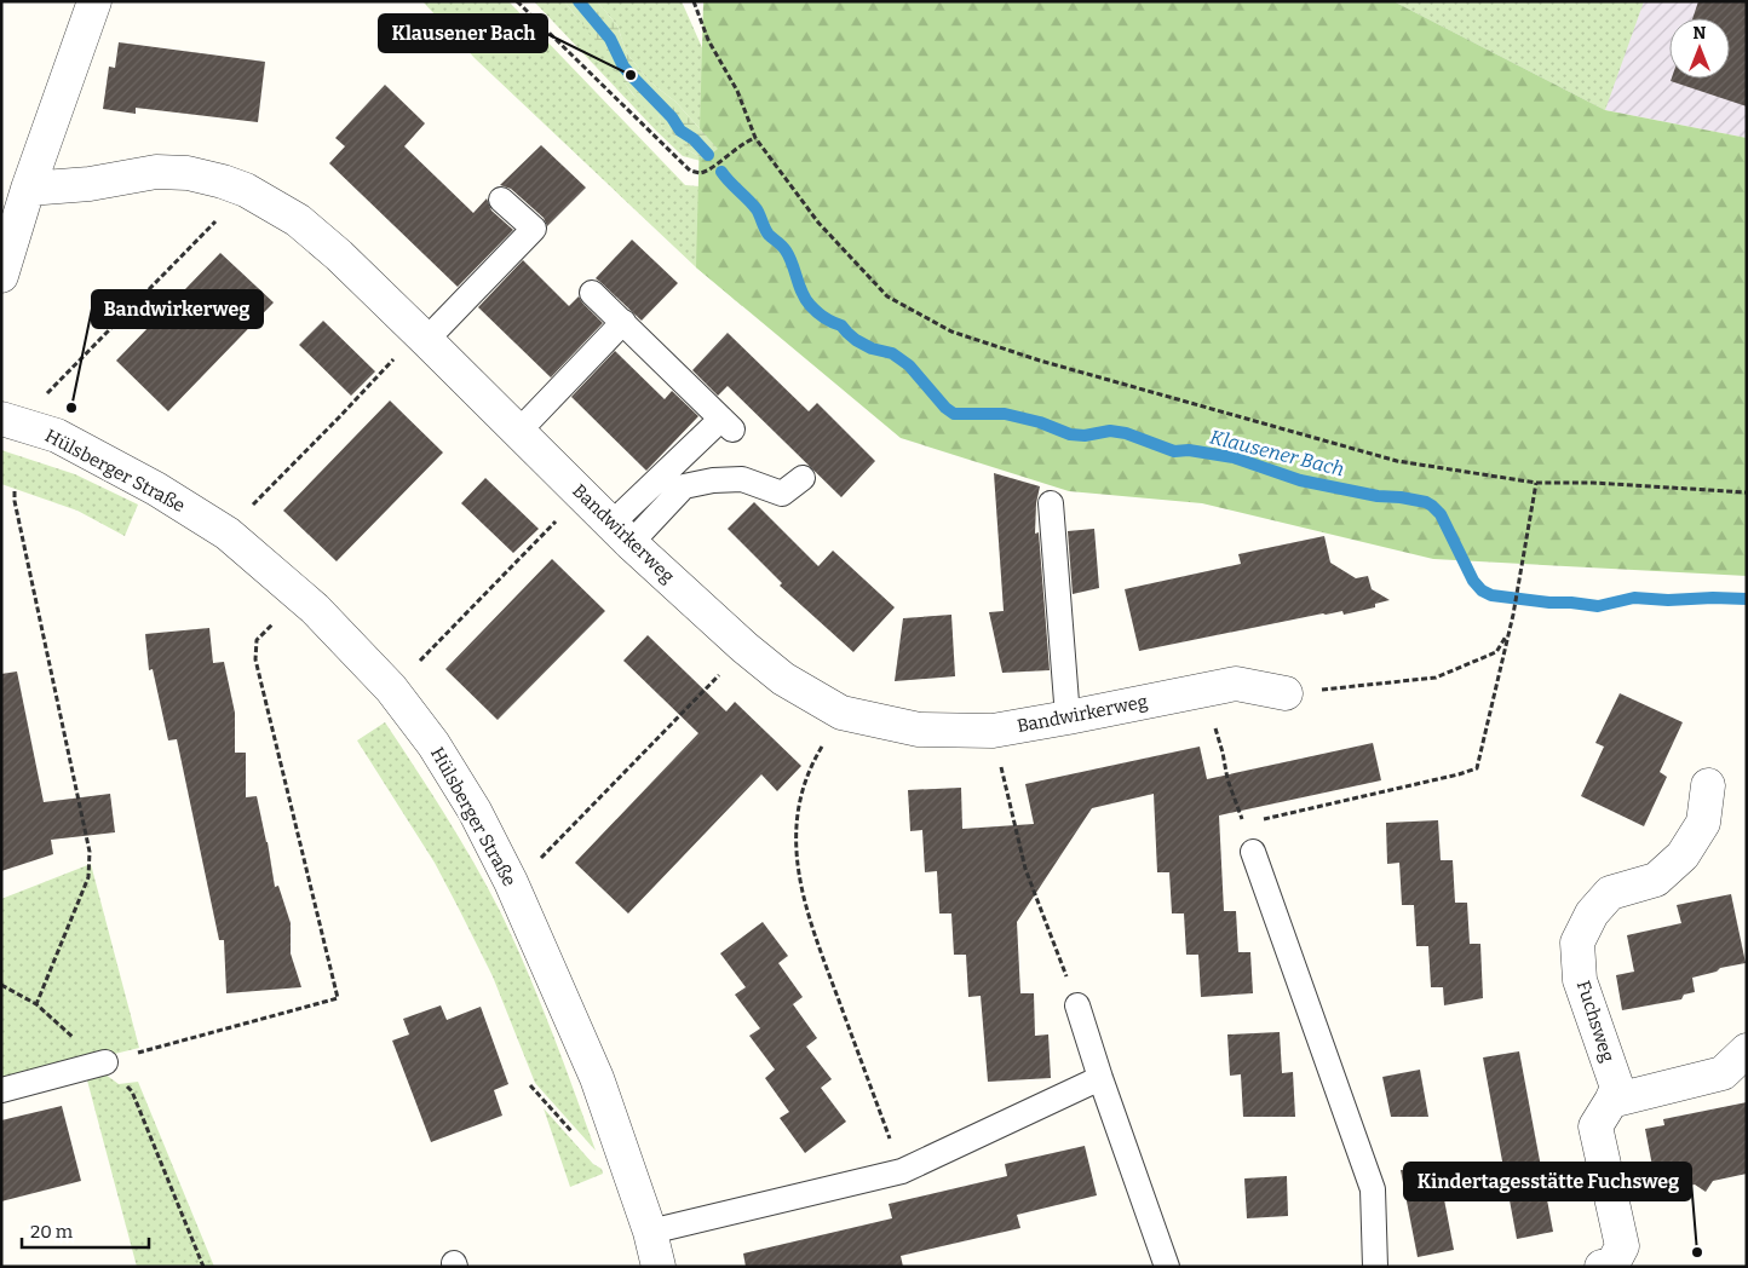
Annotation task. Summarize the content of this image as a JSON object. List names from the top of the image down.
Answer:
{
  "streets": {
    "street": ["Hülsberger Straße", "Bandwirkerweg", "Fuchsweg"]
  },
  "water": ["Klausener Bach"],
  "places": ["Klausener Bach", "Bandwirkerweg", "Kindertagesstätte Fuchsweg"],
  "scale_bar": "20 m",
  "north": "top"
}
